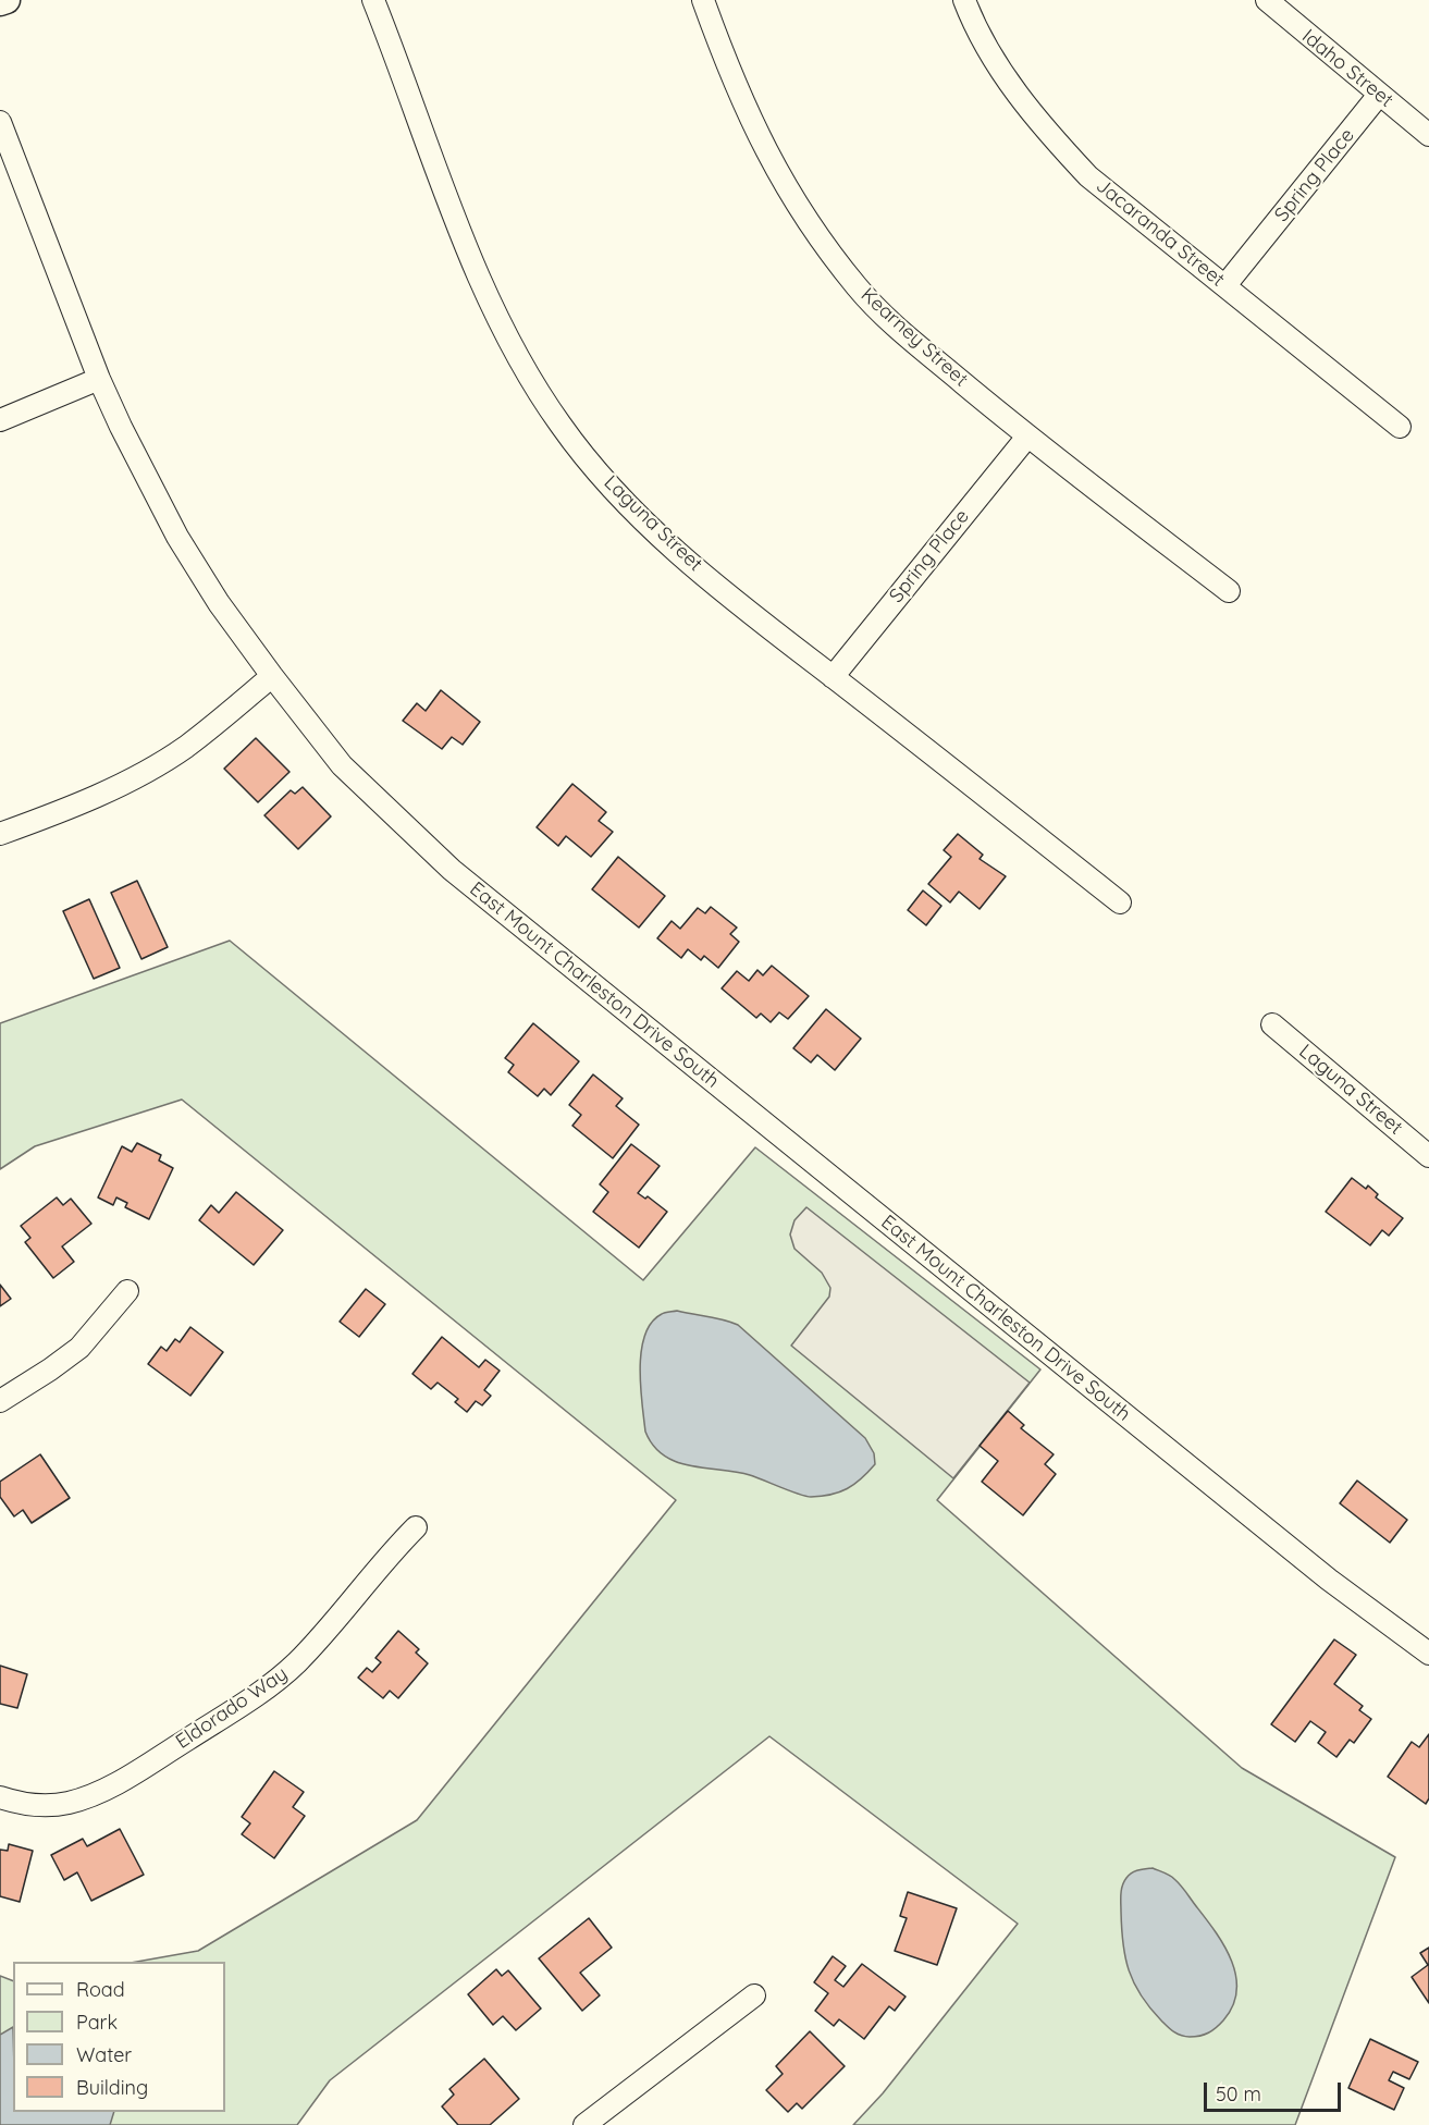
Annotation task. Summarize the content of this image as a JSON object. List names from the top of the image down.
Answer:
{
  "streets": {
    "street": [
      "Idaho Street",
      "Spring Place",
      "Jacaranda Street",
      "Kearney Street",
      "Laguna Street",
      "East Mount Charleston Drive South",
      "Eldorado Way"
    ]
  },
  "crossings": [
    ["Idaho Street", "Spring Place"],
    ["Spring Place", "Jacaranda Street"],
    ["Spring Place", "Kearney Street"],
    ["Spring Place", "Laguna Street"]
  ],
  "legend": [
    "Road",
    "Park",
    "Water",
    "Building"
  ],
  "scale_bar": "50 m"
}
